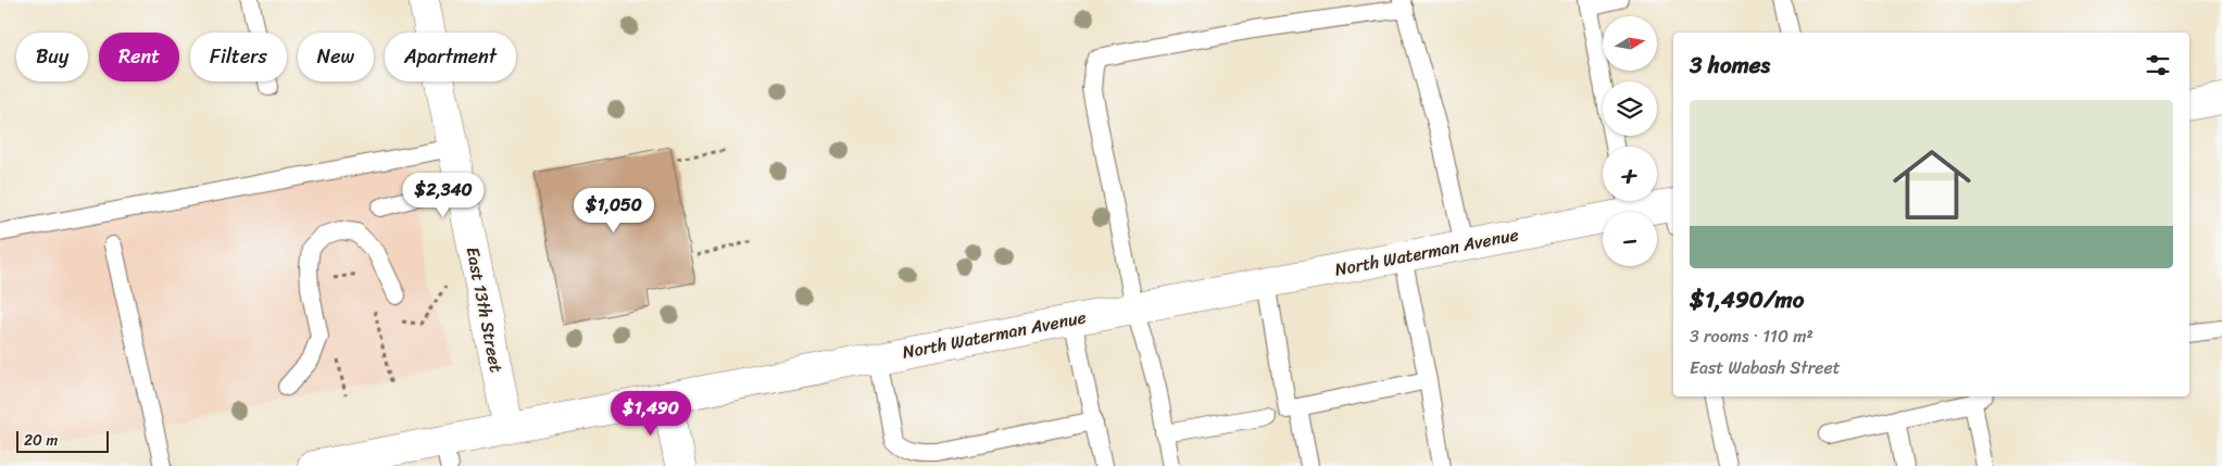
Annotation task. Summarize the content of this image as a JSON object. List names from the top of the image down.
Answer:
{
  "streets": {
    "main road": ["North Waterman Avenue", "East 13th Street"]
  },
  "crossings": [
    ["North Waterman Avenue", "East 13th Street"]
  ],
  "scale_bar": "20 m",
  "north": "right",
  "page": {
    "map_buttons": ["+", "−"],
    "chip": [
      "Buy",
      "Rent",
      "Filters",
      "New",
      "Apartment"
    ],
    "heading": "3 homes",
    "list": [
      {
        "name": "$1,490/mo",
        "note": "3 rooms · 110 m² · East Wabash Street"
      }
    ],
    "price": ["$2,340", "$1,050", "$1,490"],
    "scale": "20 m"
  }
}
